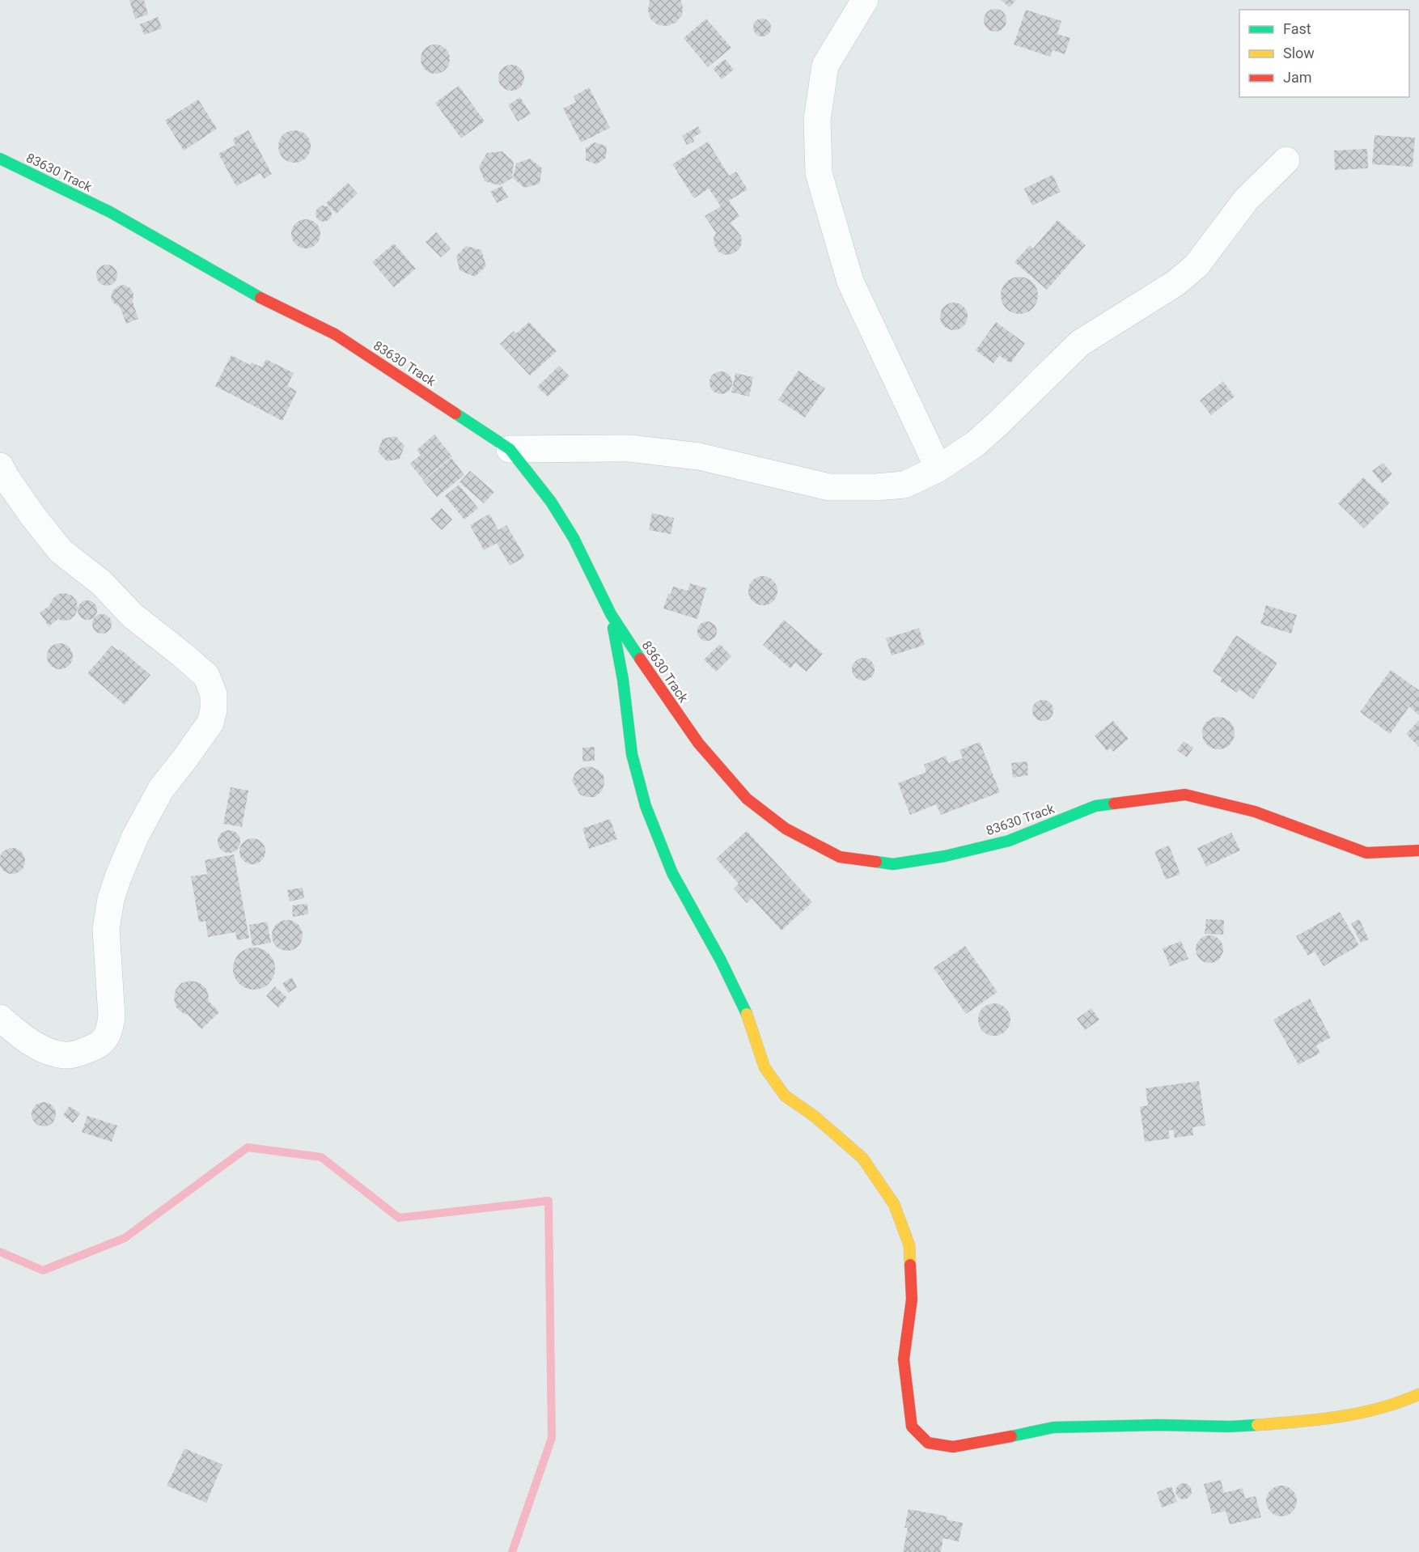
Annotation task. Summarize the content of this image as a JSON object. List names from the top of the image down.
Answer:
{
  "streets": {
    "street": ["83630 Track"]
  },
  "legend": ["Fast", "Slow", "Jam"]
}
